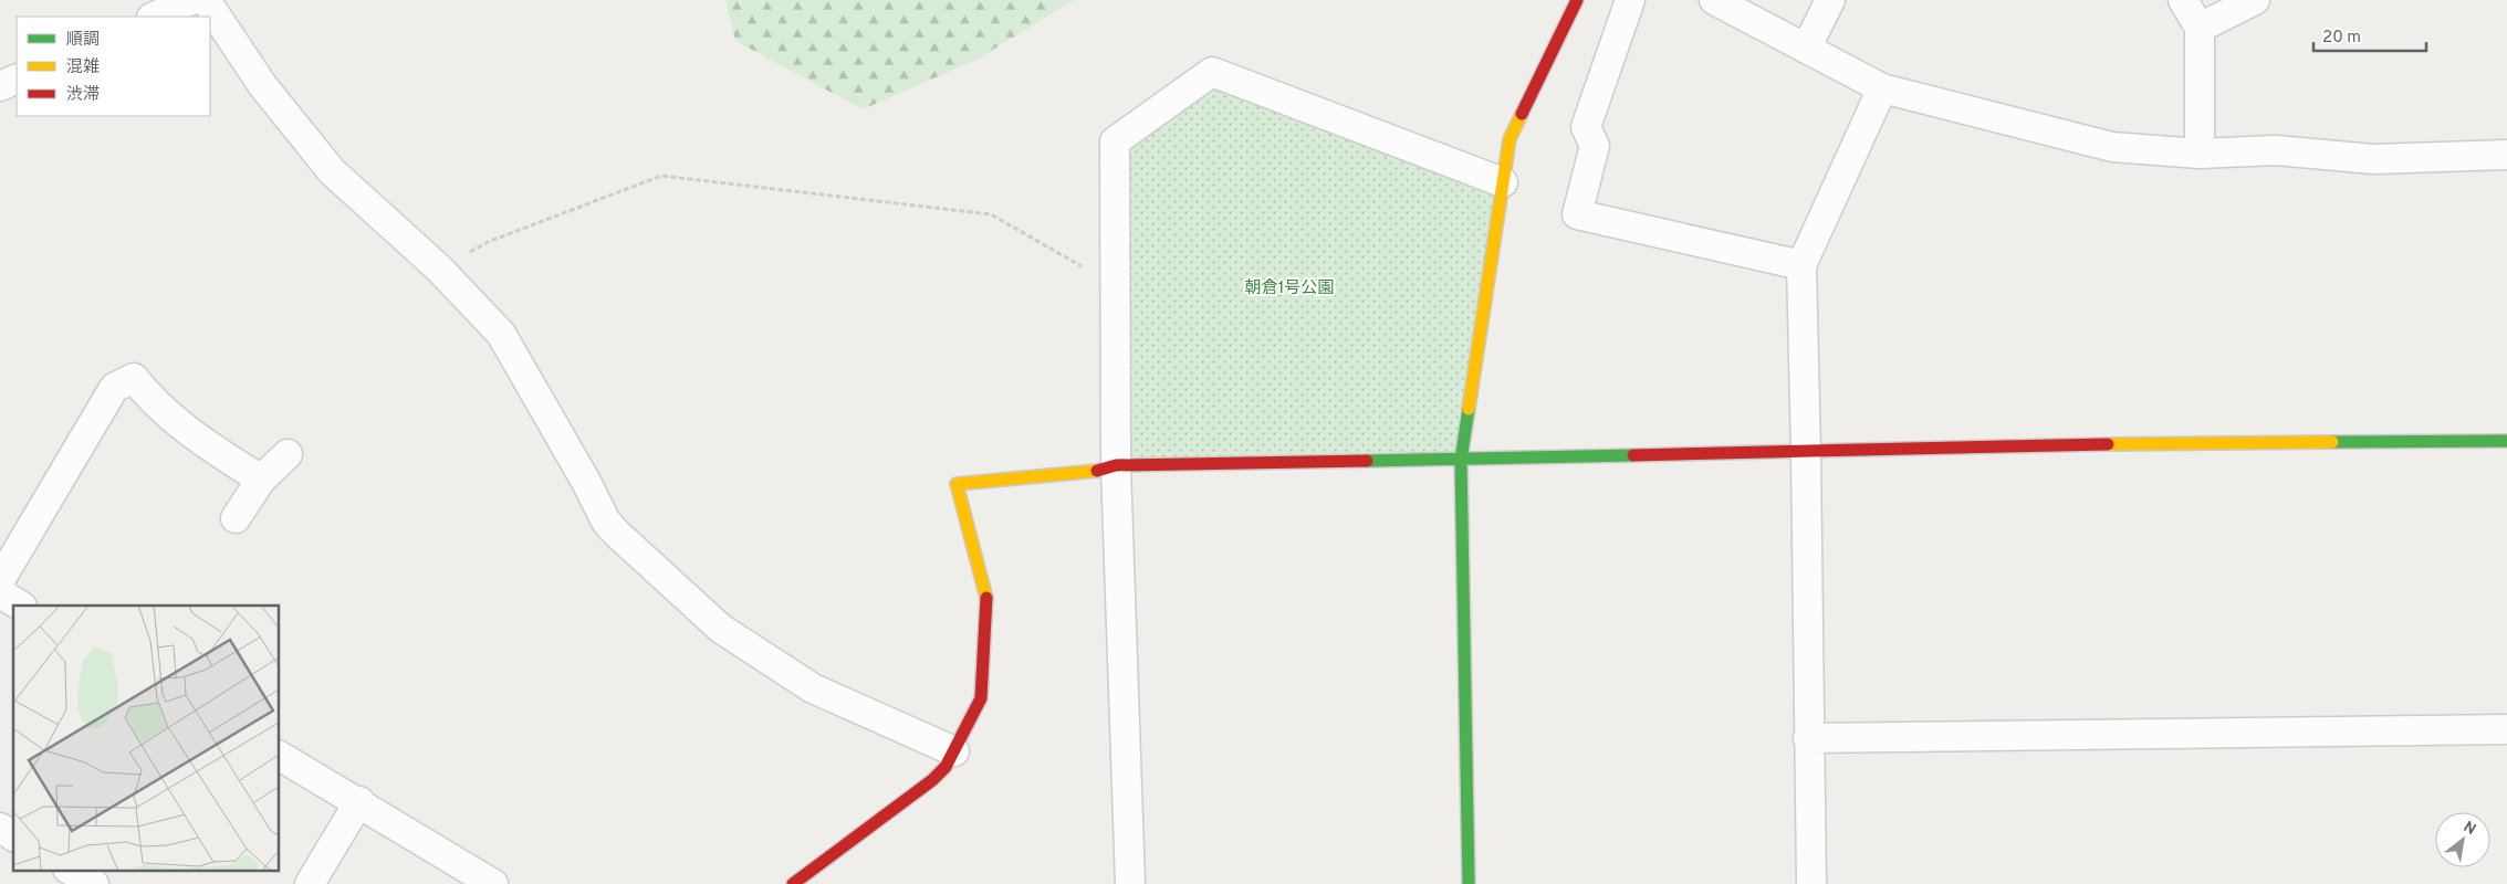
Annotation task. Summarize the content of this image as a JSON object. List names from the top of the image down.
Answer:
{
  "parks": ["朝倉1号公園"],
  "legend": ["順調", "混雑", "渋滞"],
  "scale_bar": "20 m",
  "north": "top right"
}
